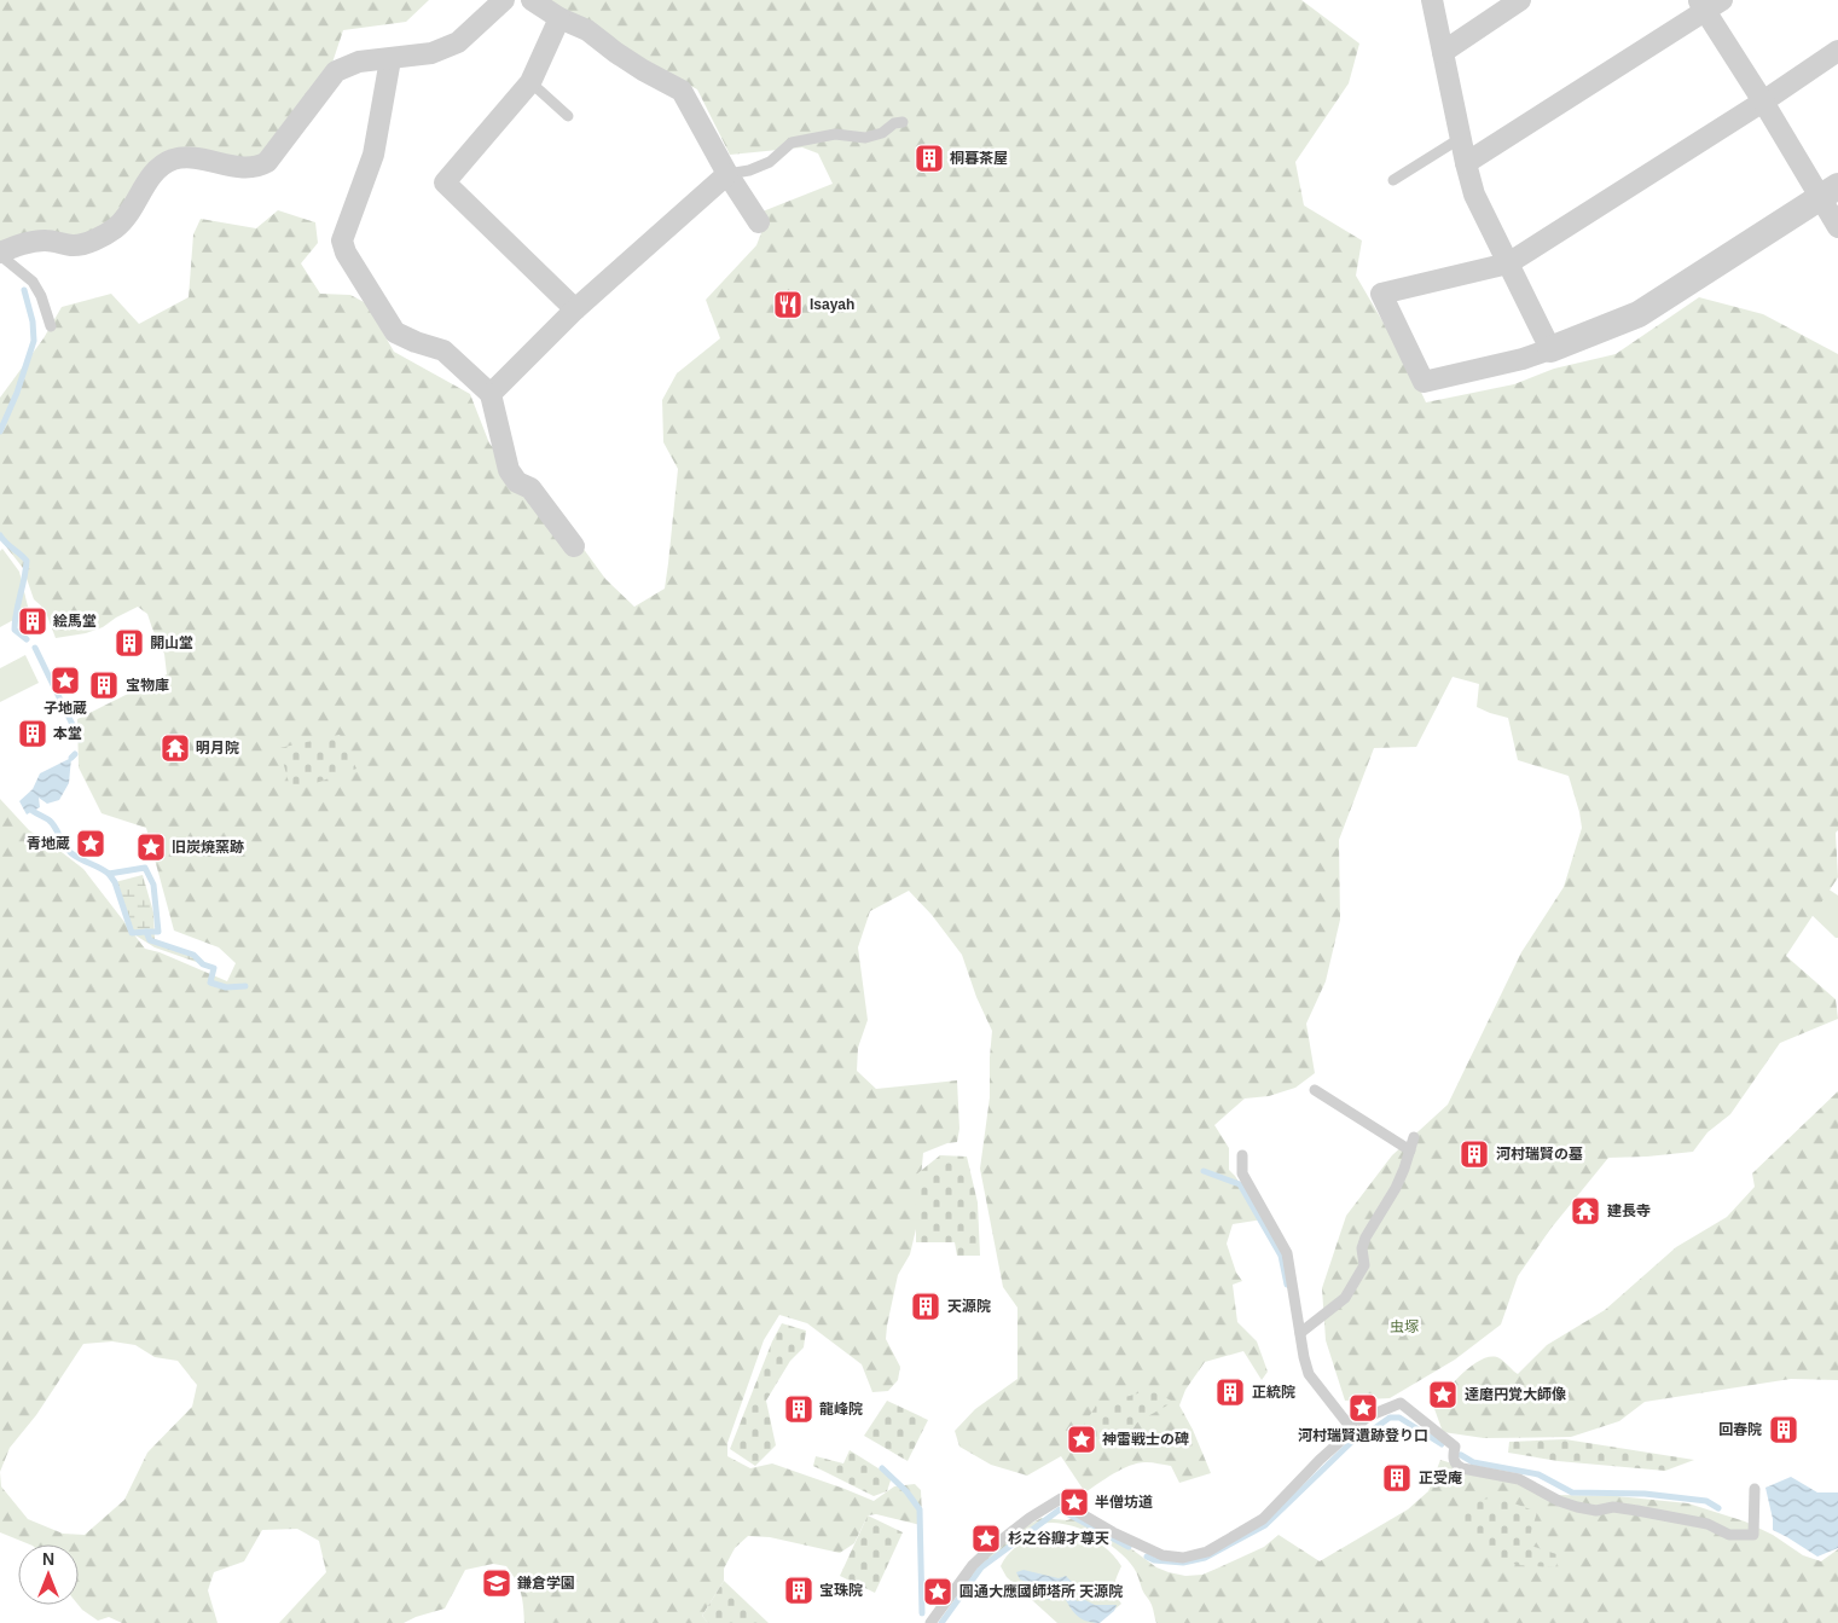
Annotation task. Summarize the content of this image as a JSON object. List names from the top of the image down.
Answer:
{
  "parks": ["虫塚"],
  "places": {
    "building": [
      "桐暮茶屋",
      "絵馬堂",
      "開山堂",
      "宝物庫",
      "本堂",
      "河村瑞賢の墓",
      "天源院",
      "正統院",
      "龍峰院",
      "回春院",
      "正受庵",
      "宝珠院"
    ],
    "restaurant": ["Isayah"],
    "place": [
      "子地蔵",
      "青地蔵",
      "旧炭焼窯跡",
      "達磨円覚大師像",
      "河村瑞賢遺跡登り口",
      "神雷戦士の碑",
      "半僧坊道",
      "杉之谷瓣才尊天",
      "圓通大應國師塔所 天源院"
    ],
    "temple": ["明月院", "建長寺"],
    "school or university": ["鎌倉学園"]
  },
  "north": "top"
}
